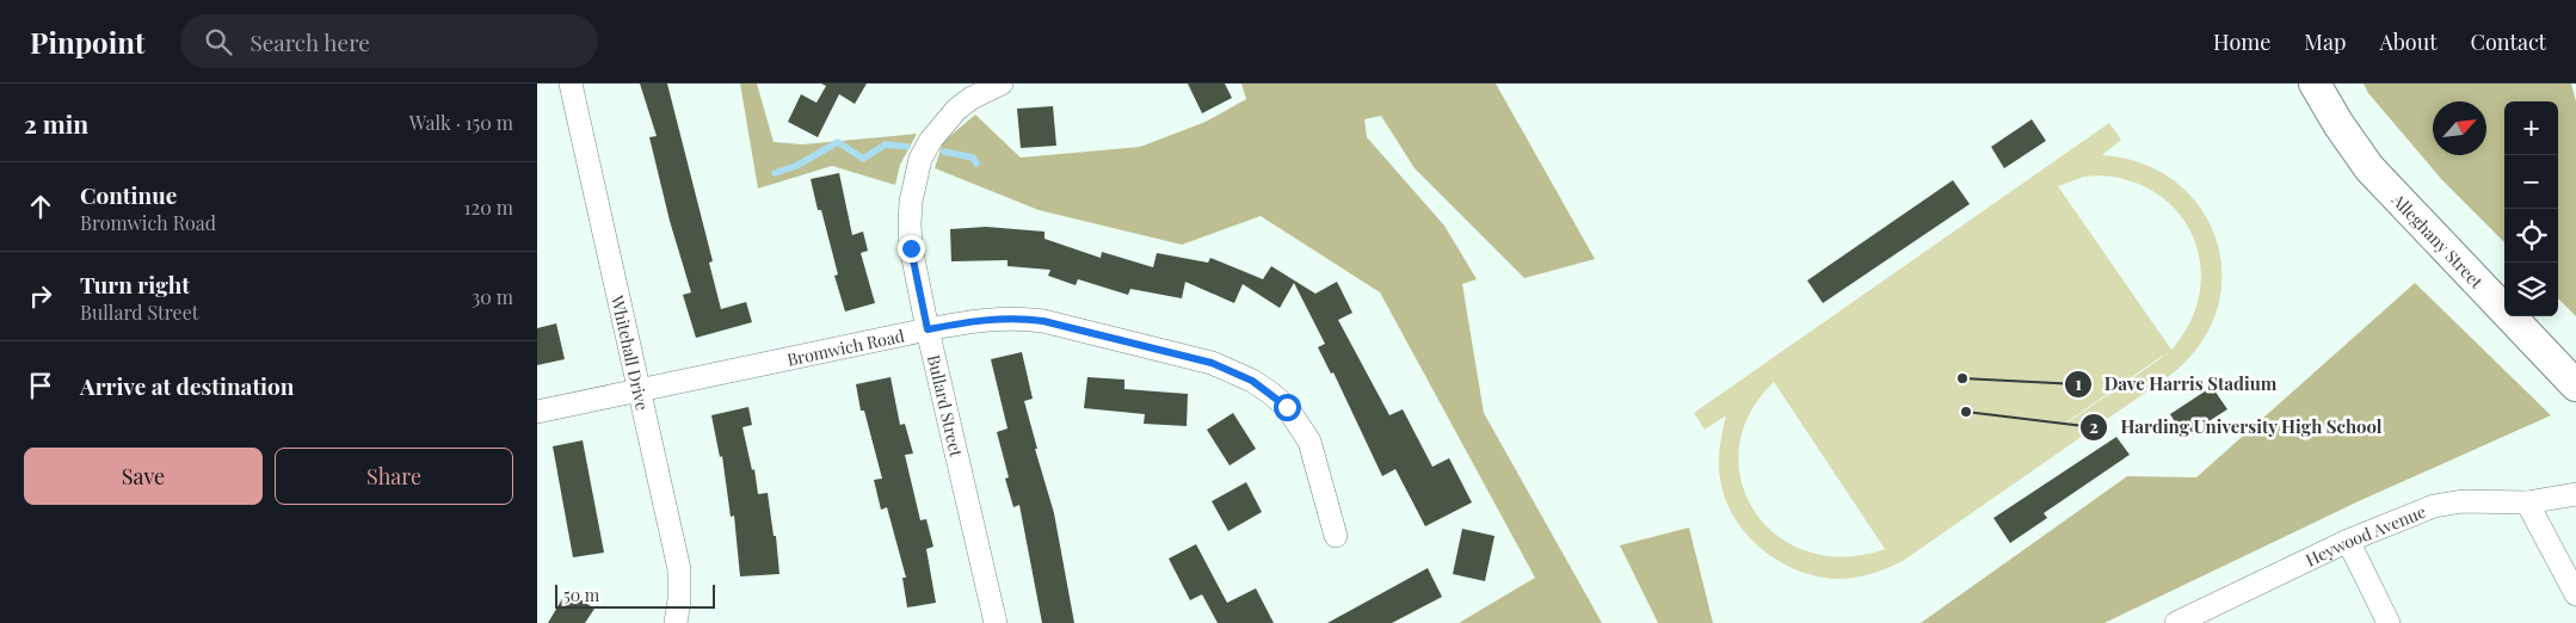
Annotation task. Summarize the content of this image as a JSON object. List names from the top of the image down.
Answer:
{
  "streets": {
    "street": [
      "Alleghany Street",
      "Bromwich Road",
      "Whitehall Drive",
      "Bullard Street",
      "Heywood Avenue"
    ]
  },
  "crossings": [
    ["Bromwich Road", "Whitehall Drive"],
    ["Bromwich Road", "Bullard Street"]
  ],
  "places": ["Dave Harris Stadium", "Harding University High School"],
  "scale_bar": "50 m",
  "north": "top right",
  "page": {
    "header": "Pinpoint",
    "search": "Search here",
    "nav": [
      "Home",
      "Map",
      "About",
      "Contact"
    ],
    "heading": ["2 min", "Walk · 150 m"],
    "map_buttons": ["+", "−"],
    "list": [
      ["Continue", "Bromwich Road", "120 m"],
      ["Turn right", "Bullard Street", "30 m"],
      "Arrive at destination"
    ],
    "buttons": ["Save", "Share"],
    "scale": "50 m"
  }
}
